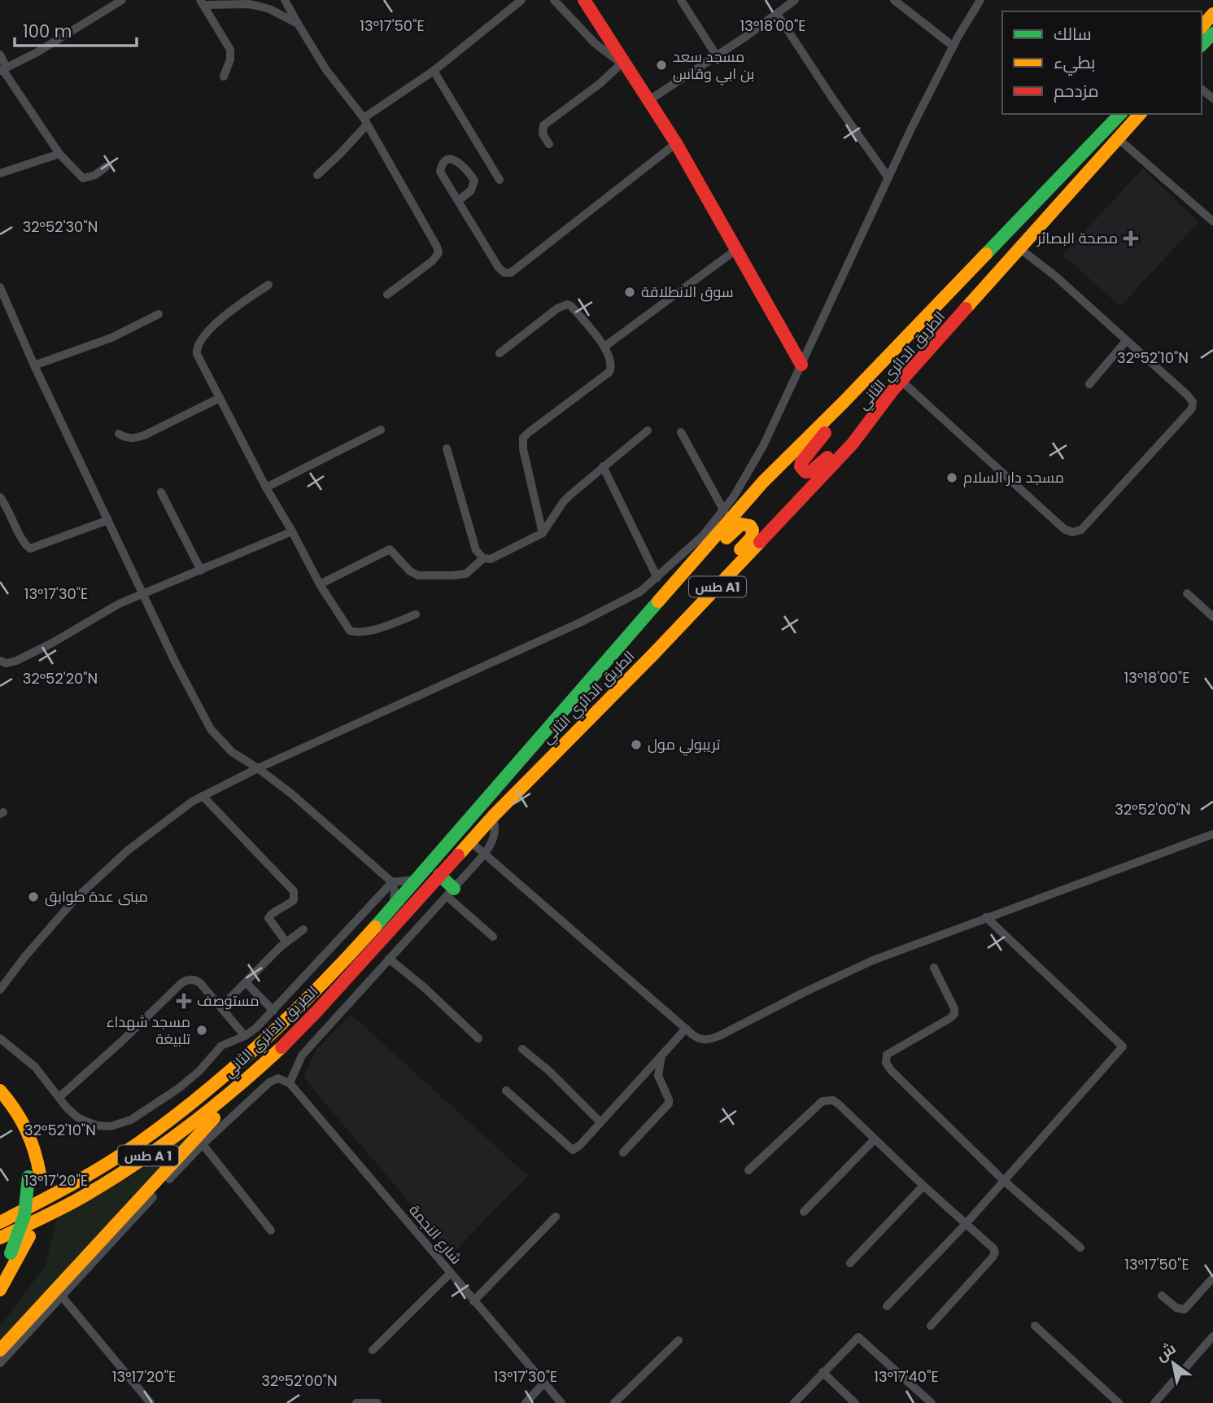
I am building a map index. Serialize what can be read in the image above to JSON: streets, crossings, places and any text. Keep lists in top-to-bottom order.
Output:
{
  "streets": {
    "main road": ["الطريق الدائري الثاني", "طس A1", "طس A 1"],
    "street": ["شارع النجمة"]
  },
  "places": {
    "other": [
      "مسجد سعد بن ابي وقاس",
      "سوق الانطلاقة",
      "مسجد دار السلام",
      "تريبولي مول",
      "مبنى عدة طوابق",
      "مسجد شهداء تلبيغة"
    ],
    "health": ["مصحة البصائر", "مستوصف"]
  },
  "legend": ["سالك", "بطيء", "مزدحم"],
  "scale_bar": "100 m",
  "north": "top left",
  "coordinates": [
    "13°17'50\"E",
    "13°18'00\"E",
    "32°52'30\"N",
    "32°52'10\"N",
    "13°17'30\"E",
    "32°52'20\"N",
    "32°52'00\"N",
    "13°17'20\"E",
    "13°17'40\"E"
  ]
}
